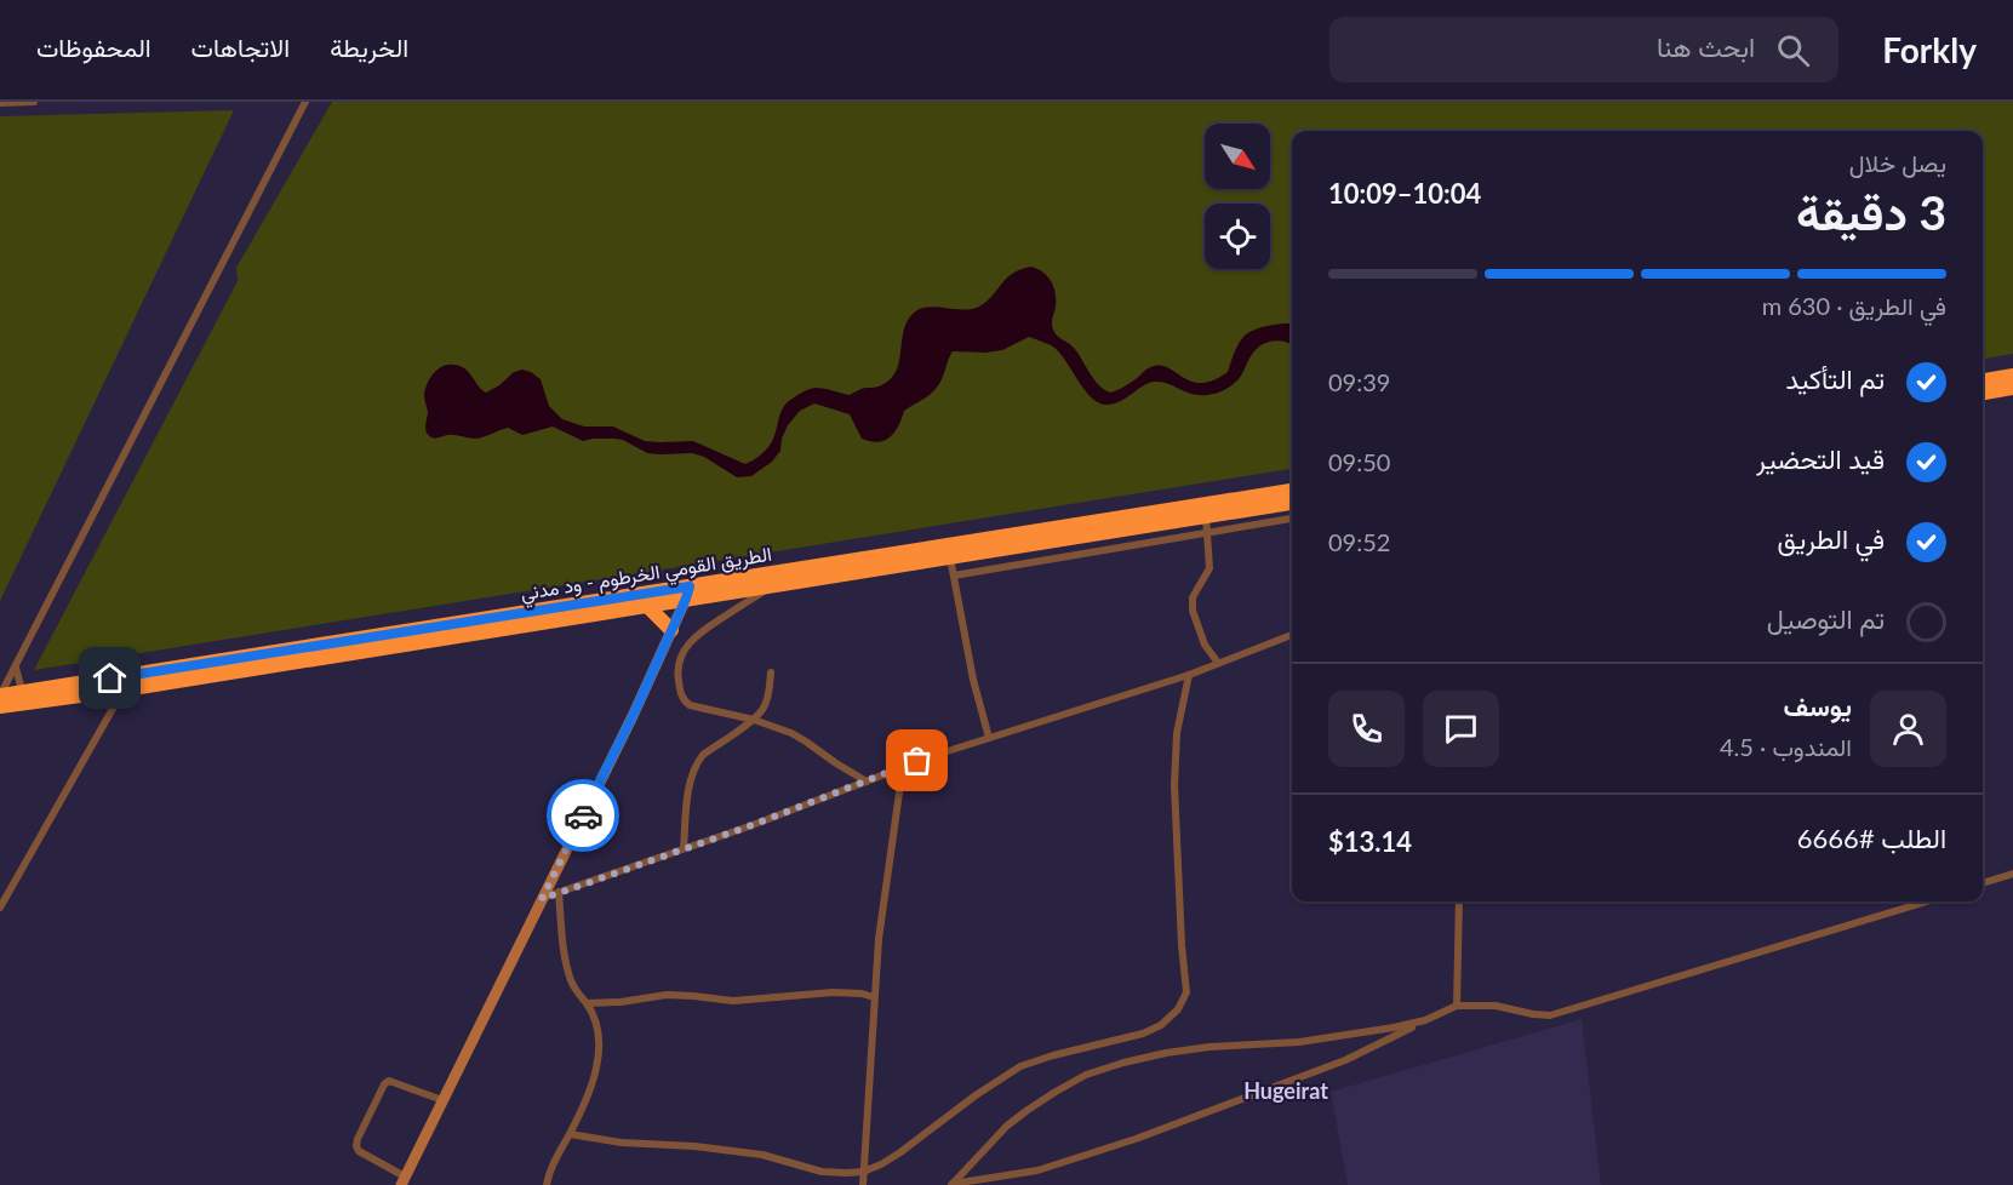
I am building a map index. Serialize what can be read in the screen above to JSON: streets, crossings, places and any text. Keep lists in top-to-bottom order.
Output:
{
  "streets": {
    "highway": ["الطريق القومي الخرطوم - ود مدني"]
  },
  "districts": ["Hugeirat"],
  "north": "bottom right",
  "page": {
    "header": "Forkly",
    "search": "ابحث هنا",
    "nav": ["الخريطة", "الاتجاهات", "المحفوظات"],
    "heading": ["3 دقيقة", "يصل خلال", "10:04–10:09"],
    "panel": [
      "يوسف",
      "المندوب · 4.5",
      "الطلب #6666",
      "$13.14"
    ],
    "bar": "في الطريق · 630 m",
    "list": [
      ["تم التأكيد", "09:39"],
      ["قيد التحضير", "09:50"],
      ["في الطريق", "09:52"],
      "تم التوصيل"
    ]
  }
}
